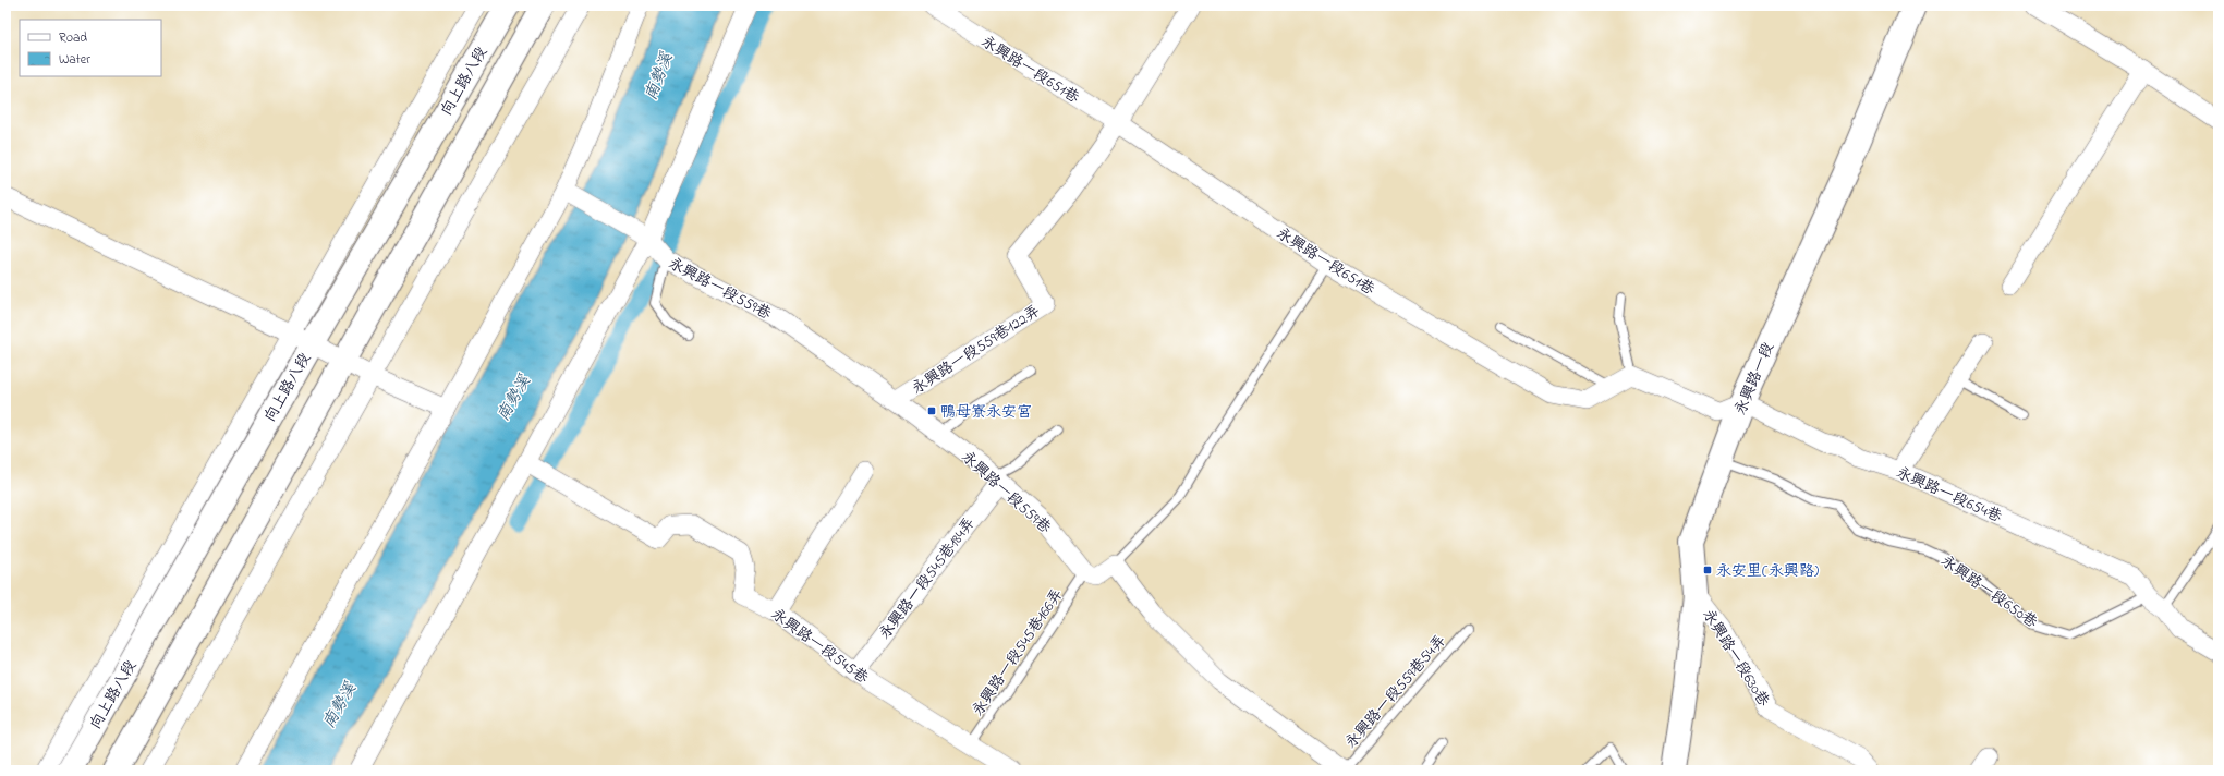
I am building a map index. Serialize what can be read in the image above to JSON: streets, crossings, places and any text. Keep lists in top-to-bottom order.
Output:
{
  "streets": {
    "main road": ["向上路八段", "永興路一段"],
    "street": [
      "永興路一段651巷",
      "永興路一段559巷",
      "永興路一段559巷122弄",
      "永興路一段654巷",
      "永興路一段545巷184弄",
      "永興路一段545巷",
      "永興路一段630巷"
    ],
    "lane": ["永興路一段650巷", "永興路一段545巷166弄", "永興路一段559巷54弄"]
  },
  "crossings": [
    ["永興路一段651巷", "永興路一段559巷122弄"],
    ["永興路一段559巷", "永興路一段559巷122弄"],
    ["永興路一段559巷", "永興路一段545巷184弄"],
    ["永興路一段559巷", "永興路一段545巷166弄"],
    ["永興路一段", "永興路一段654巷"],
    ["永興路一段", "永興路一段650巷"],
    ["永興路一段", "永興路一段630巷"],
    ["永興路一段654巷", "永興路一段650巷"],
    ["永興路一段545巷184弄", "永興路一段545巷"],
    ["永興路一段545巷", "永興路一段545巷166弄"]
  ],
  "water": ["南勢溪"],
  "places": {
    "transit": ["鴨母寮永安宮", "永安里(永興路)"]
  },
  "legend": ["Road", "Water"]
}
